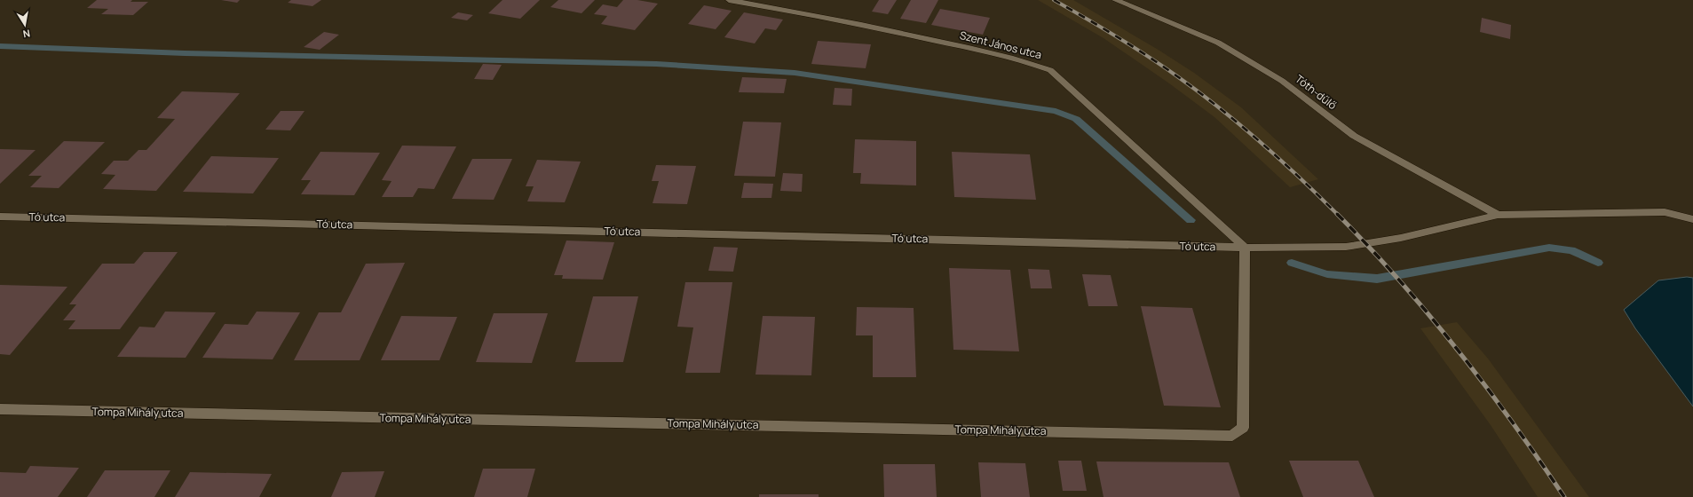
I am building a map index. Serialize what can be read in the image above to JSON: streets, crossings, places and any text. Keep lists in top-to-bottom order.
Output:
{
  "streets": {
    "street": [
      "Szent János utca",
      "Tóth-dűlő",
      "Tó utca",
      "Tompa Mihály utca"
    ]
  },
  "crossings": [
    ["Szent János utca", "Tó utca"],
    ["Szent János utca", "Tompa Mihály utca"],
    ["Tóth-dűlő", "Tó utca"],
    ["Tó utca", "Tompa Mihály utca"]
  ],
  "north": "bottom"
}
